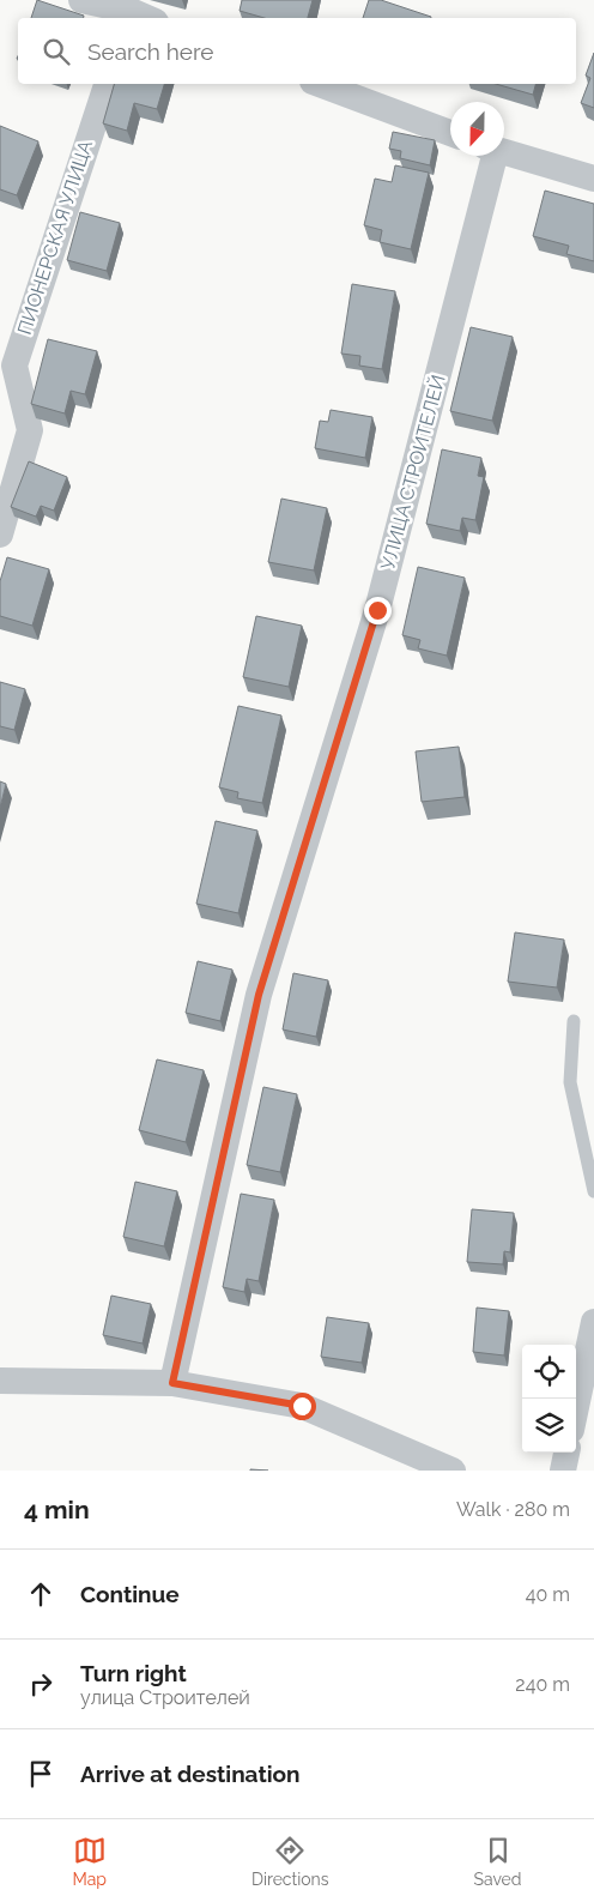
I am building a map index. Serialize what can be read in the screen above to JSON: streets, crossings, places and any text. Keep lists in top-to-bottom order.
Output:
{
  "streets": {
    "street": ["ПИОНЕРСКАЯ УЛИЦА", "УЛИЦА СТРОИТЕЛЕЙ"]
  },
  "north": "bottom",
  "page": {
    "search": "Search here",
    "heading": ["4 min", "Walk · 280 m"],
    "list": [
      ["Continue", "40 m"],
      ["Turn right", "улица Строителей", "240 m"],
      "Arrive at destination"
    ],
    "nav": ["Map", "Directions", "Saved"]
  }
}
